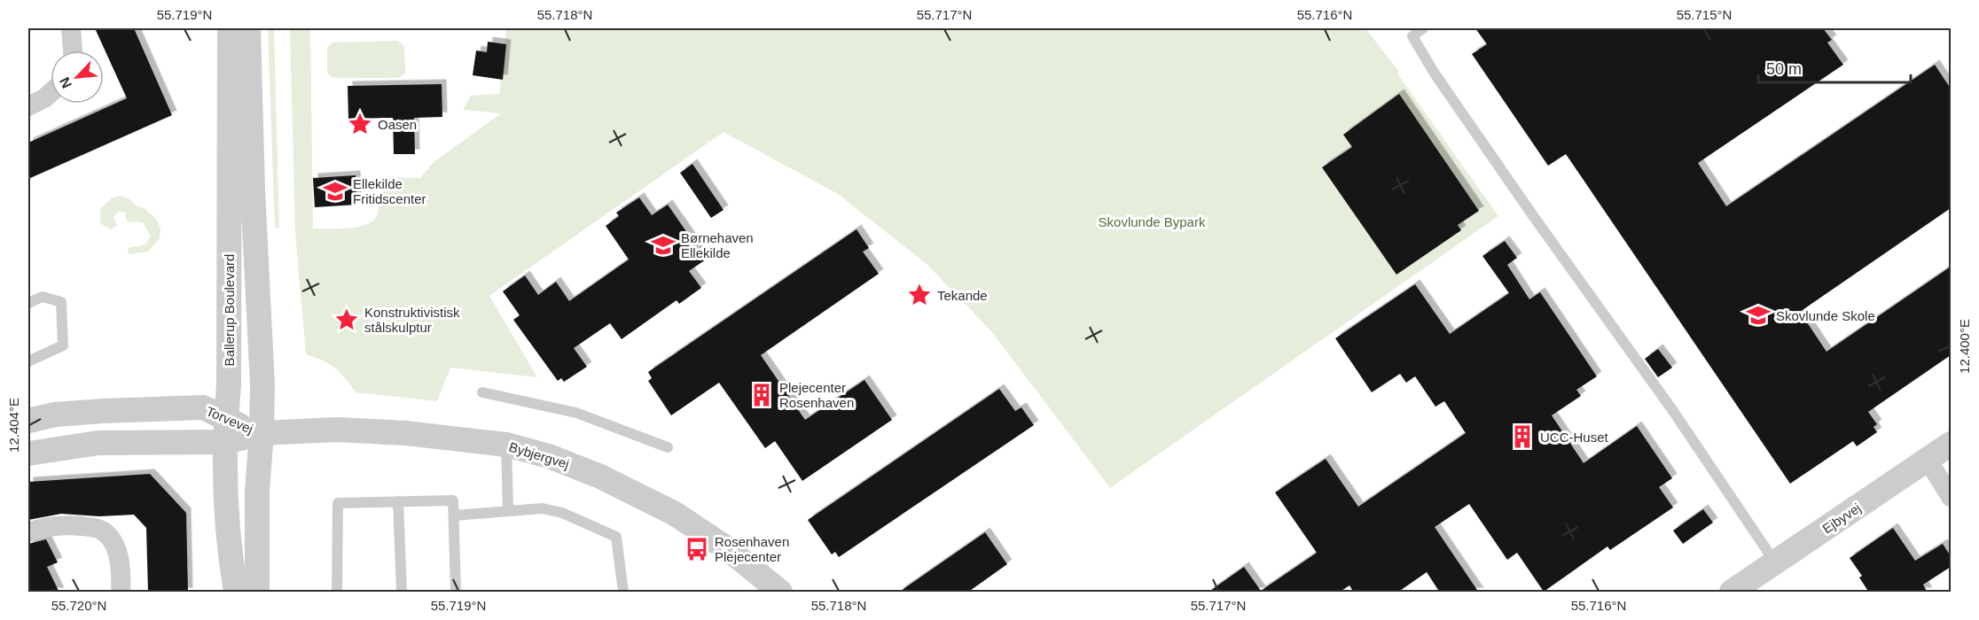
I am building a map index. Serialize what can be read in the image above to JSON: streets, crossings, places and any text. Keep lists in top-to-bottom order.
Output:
{
  "streets": {
    "street": [
      "Ballerup Boulevard",
      "Torvevej",
      "Bybjergvej",
      "Ejbyvej"
    ]
  },
  "crossings": [
    ["Ballerup Boulevard", "Torvevej"],
    ["Ballerup Boulevard", "Bybjergvej"],
    ["Torvevej", "Bybjergvej"]
  ],
  "parks": ["Skovlunde Bypark"],
  "places": {
    "place": ["Oasen", "Tekande", "Konstruktivistisk stålskulptur"],
    "school or university": ["Ellekilde Fritidscenter", "Børnehaven Ellekilde", "Skovlunde Skole"],
    "building": ["Plejecenter Rosenhaven", "UCC-Huset"],
    "bus stop": ["Rosenhaven Plejecenter"]
  },
  "scale_bar": "50 m",
  "north": "bottom left",
  "coordinates": [
    "55.719°N",
    "55.718°N",
    "55.717°N",
    "55.716°N",
    "55.715°N",
    "12.400°E",
    "12.404°E",
    "55.720°N"
  ]
}
